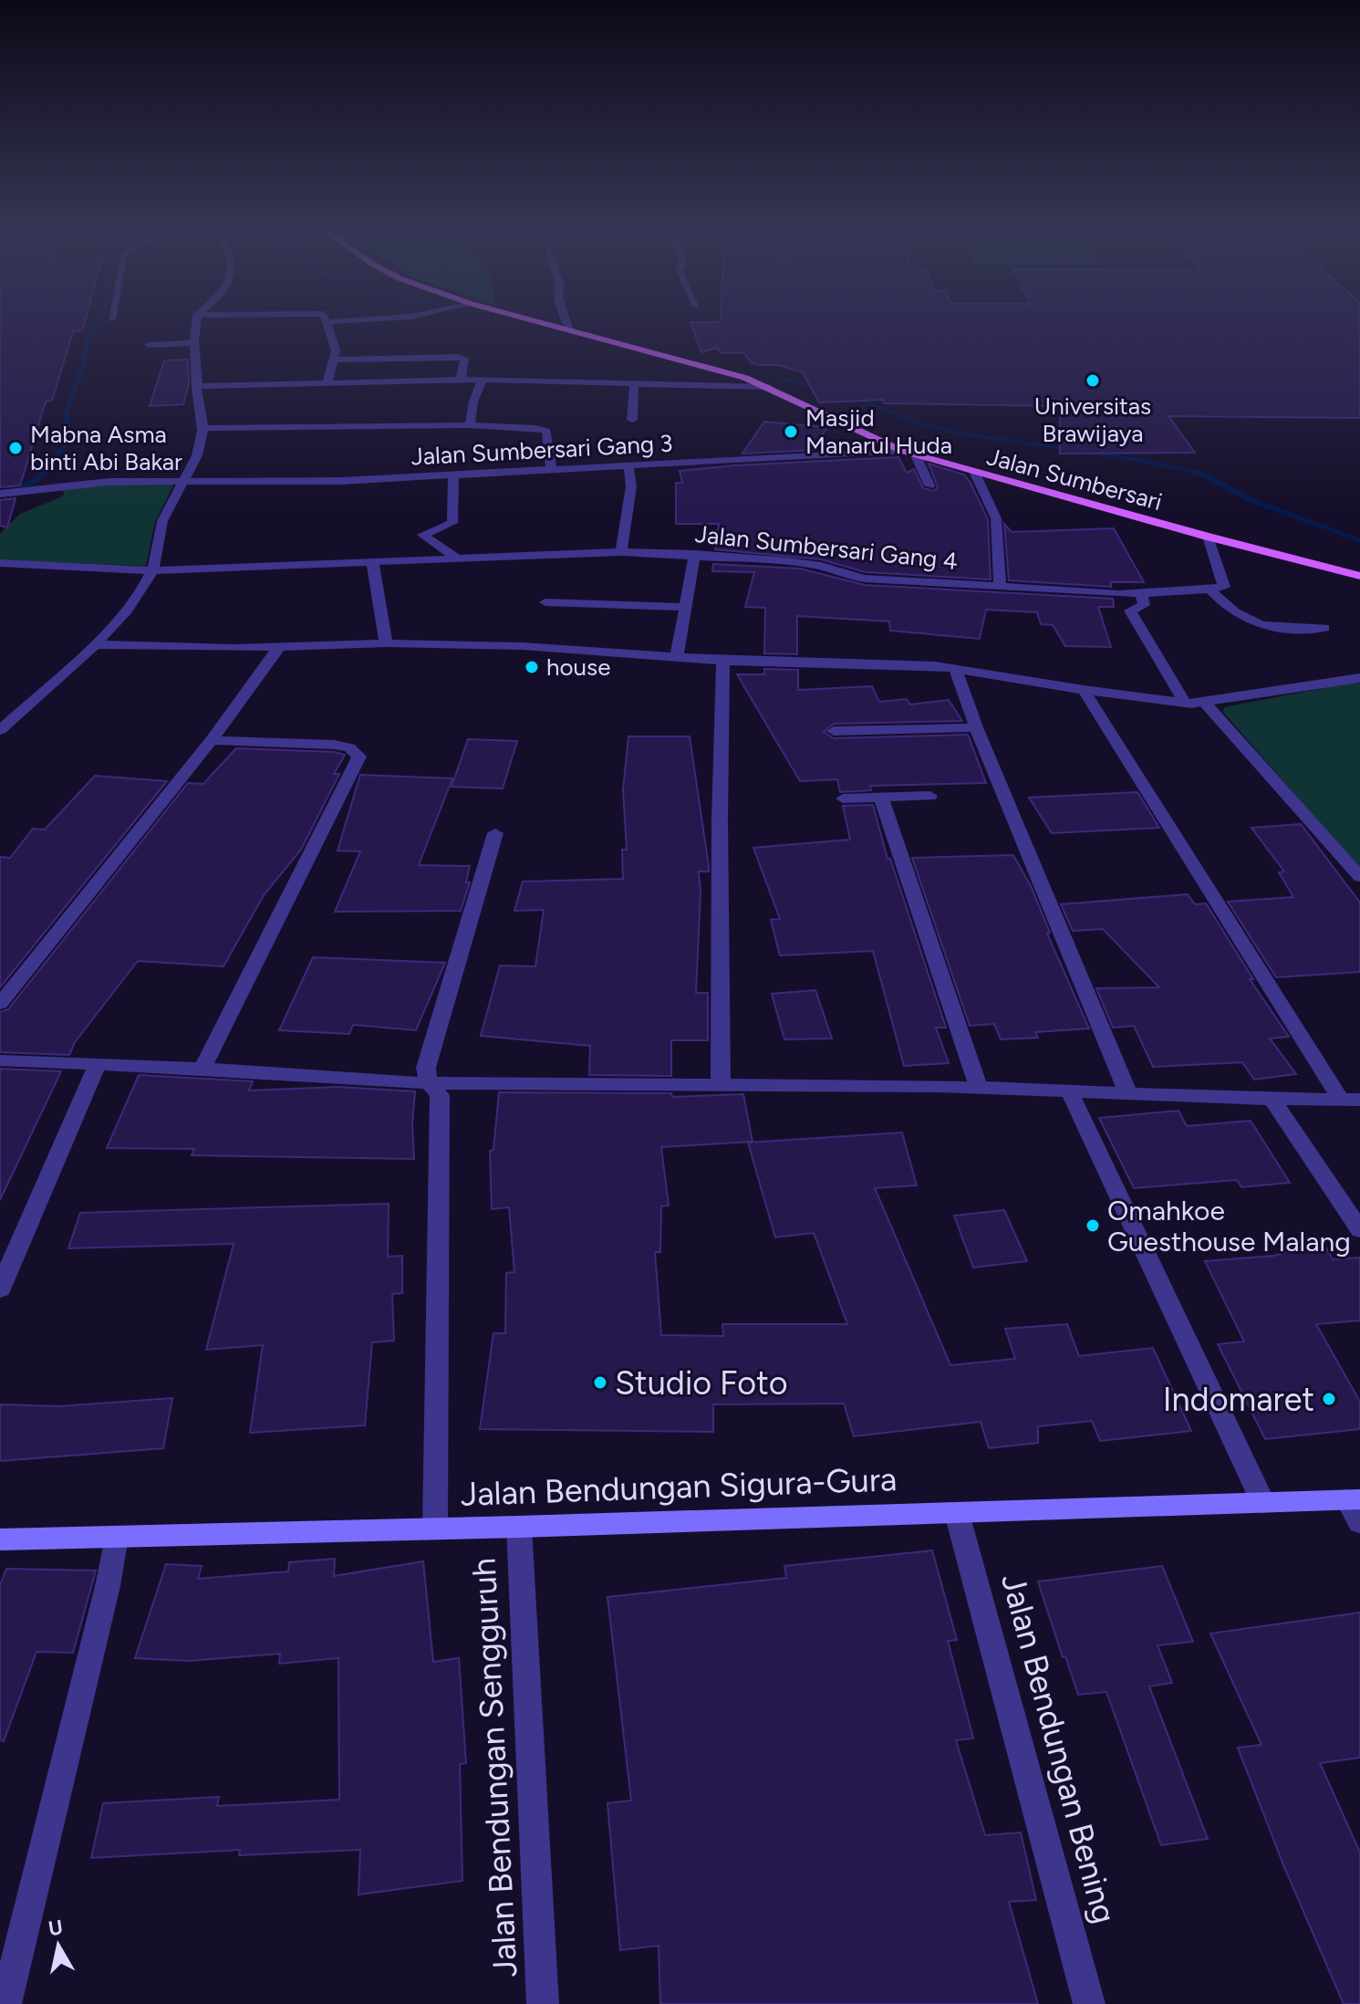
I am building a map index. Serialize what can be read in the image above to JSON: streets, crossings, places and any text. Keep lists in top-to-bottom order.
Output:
{
  "streets": {
    "main road": ["Jalan Sumbersari", "Jalan Bendungan Sigura-Gura"],
    "street": [
      "Jalan Sumbersari Gang 3",
      "Jalan Sumbersari Gang 4",
      "Jalan Bendungan Bening",
      "Jalan Bendungan Sengguruh"
    ]
  },
  "crossings": [
    ["Jalan Sumbersari Gang 3", "Jalan Sumbersari"],
    ["Jalan Bendungan Sigura-Gura", "Jalan Bendungan Bening"],
    ["Jalan Bendungan Sigura-Gura", "Jalan Bendungan Sengguruh"]
  ],
  "places": [
    "Universitas Brawijaya",
    "Masjid Manarul Huda",
    "Mabna Asma binti Abi Bakar",
    "house",
    "Omahkoe Guesthouse Malang",
    "Studio Foto",
    "Indomaret"
  ],
  "north": "top"
}
